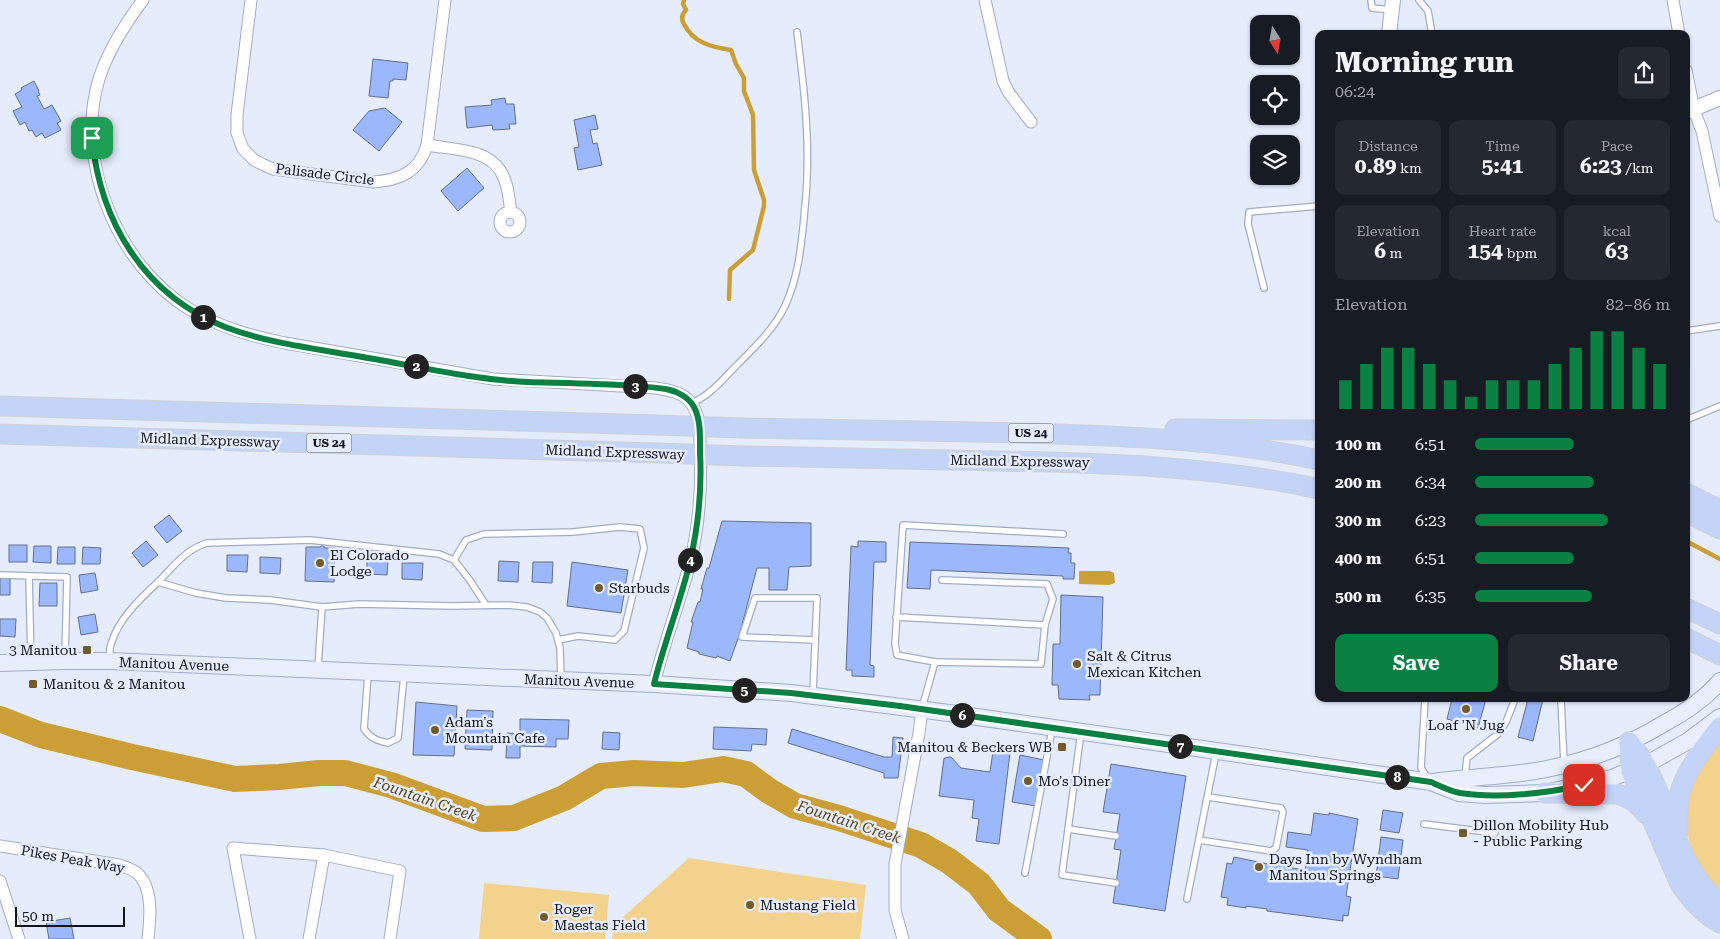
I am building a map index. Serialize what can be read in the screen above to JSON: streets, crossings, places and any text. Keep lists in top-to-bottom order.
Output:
{
  "streets": {
    "highway": ["US 24", "Midland Expressway"],
    "main road": ["Manitou Avenue"],
    "street": ["Palisade Circle", "Pikes Peak Way"]
  },
  "water": ["Fountain Creek"],
  "places": {
    "other": [
      "El Colorado Lodge",
      "Starbuds",
      "Salt & Citrus Mexican Kitchen",
      "Loaf 'N Jug",
      "Adam's Mountain Cafe",
      "Mo's Diner",
      "Days Inn by Wyndham Manitou Springs",
      "Mustang Field",
      "Roger Maestas Field"
    ],
    "transit": [
      "3 Manitou",
      "Manitou & 2 Manitou",
      "Manitou & Beckers WB",
      "Dillon Mobility Hub - Public Parking"
    ]
  },
  "scale_bar": "50 m",
  "north": "bottom",
  "page": {
    "heading": ["Morning run", "06:24"],
    "stats": [
      ["Distance", "0.89 km"],
      ["Time", "5:41"],
      ["Pace", "6:23 /km"],
      ["Elevation", "6 m"],
      ["Heart rate", "154 bpm"],
      ["kcal", "63"]
    ],
    "chart": ["Elevation", "82–86 m"],
    "pins": [
      "1",
      "2",
      "3",
      "4",
      "5",
      "6",
      "7",
      "8"
    ],
    "list": [
      {
        "name": "100 m",
        "note": "6:51"
      },
      {
        "name": "200 m",
        "note": "6:34"
      },
      {
        "name": "300 m",
        "note": "6:23"
      },
      {
        "name": "400 m",
        "note": "6:51"
      },
      {
        "name": "500 m",
        "note": "6:35"
      }
    ],
    "buttons": ["Save", "Share"],
    "scale": "50 m"
  }
}
